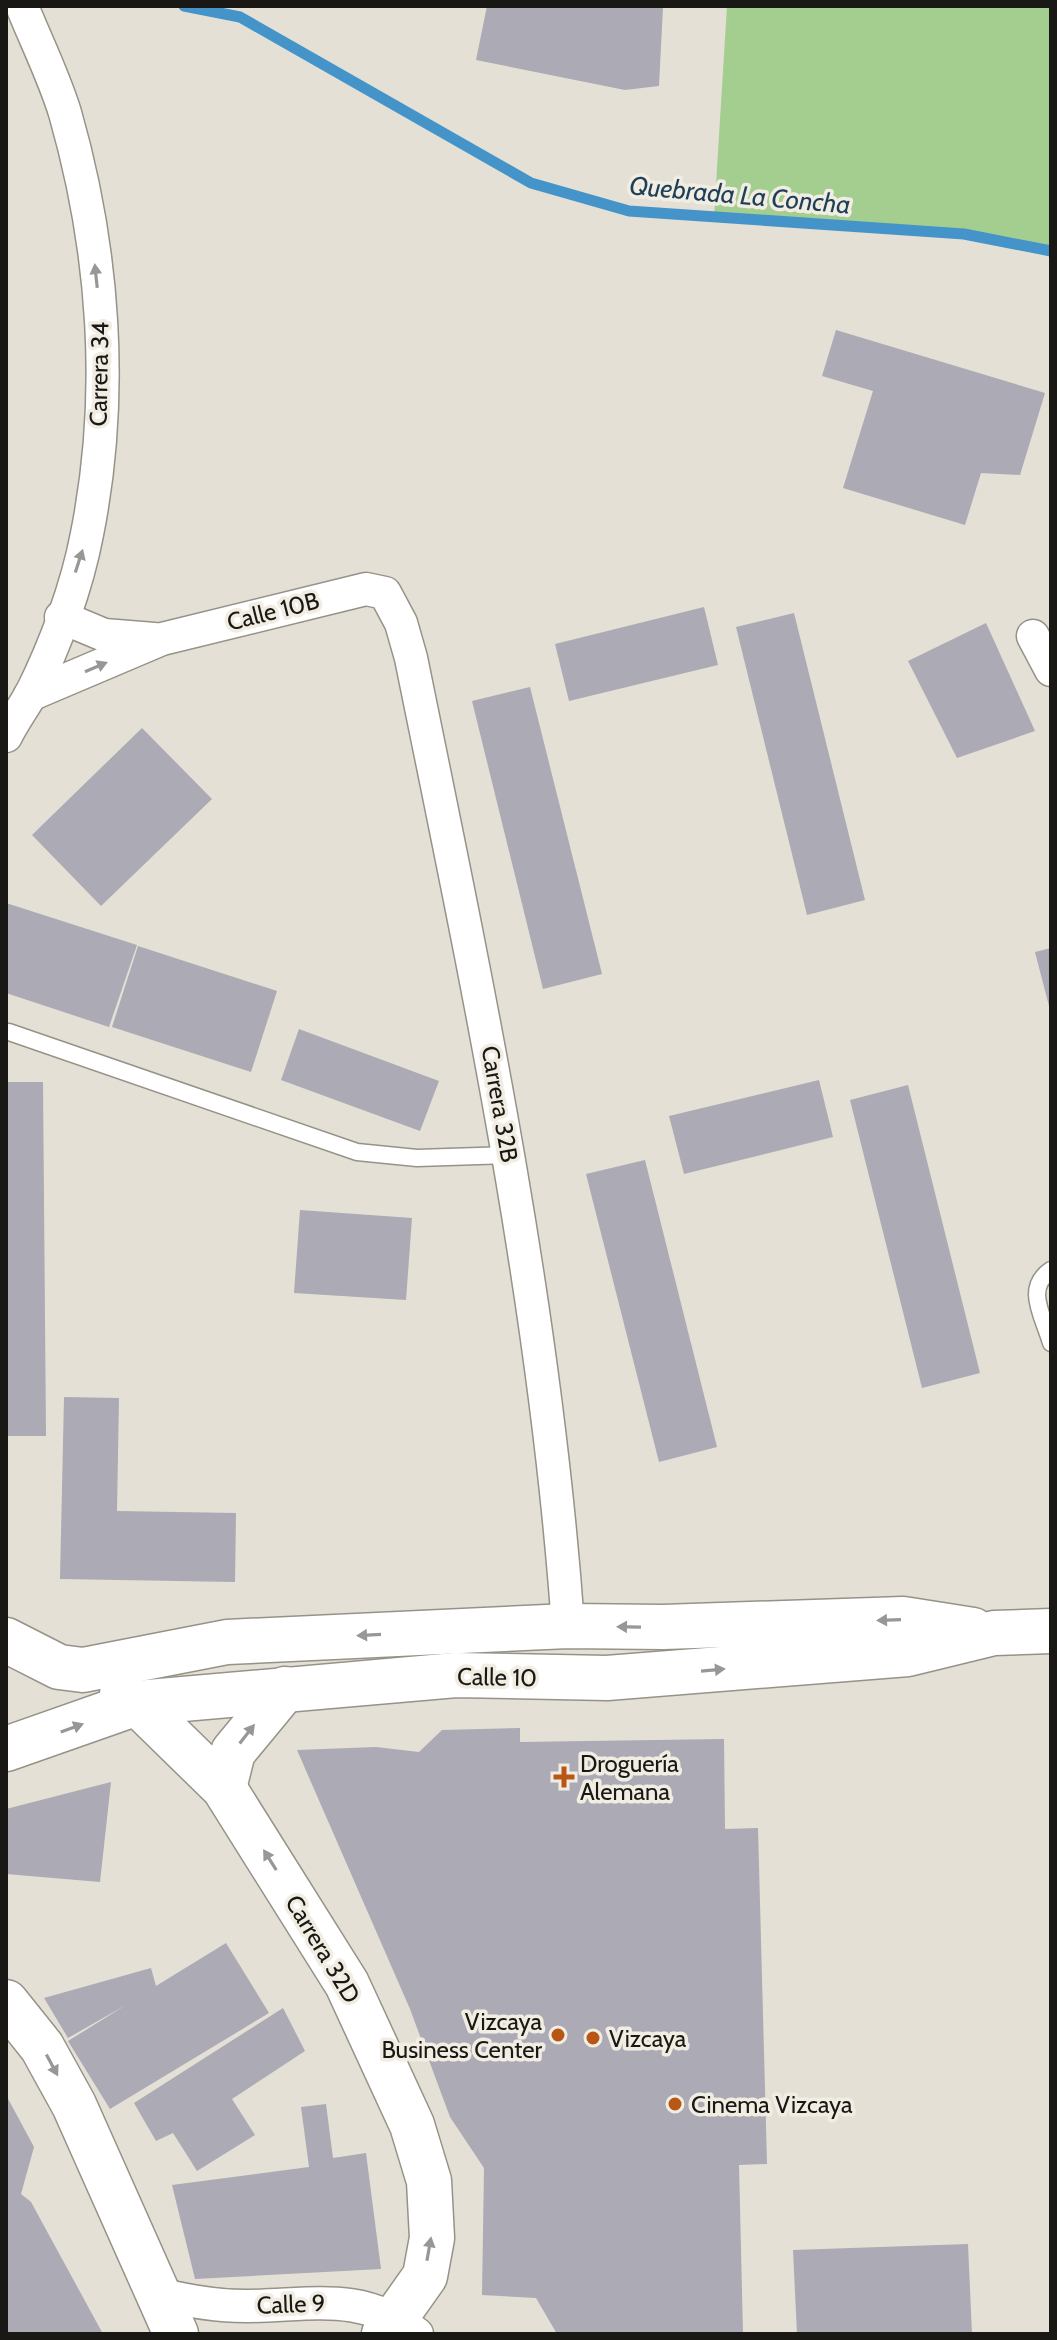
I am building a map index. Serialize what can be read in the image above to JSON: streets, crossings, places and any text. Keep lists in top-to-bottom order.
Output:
{
  "streets": {
    "street": [
      "Carrera 34",
      "Calle 10B",
      "Carrera 32B",
      "Calle 10",
      "Carrera 32D",
      "Calle 9"
    ]
  },
  "crossings": [
    ["Carrera 34", "Calle 10B"],
    ["Calle 10B", "Carrera 32B"],
    ["Carrera 32B", "Calle 10"],
    ["Calle 10", "Carrera 32D"],
    ["Carrera 32D", "Calle 9"]
  ],
  "one_way": ["Carrera 34"],
  "water": ["Quebrada La Concha"],
  "places": {
    "health": ["Droguería Alemana"],
    "other": ["Vizcaya Business Center", "Vizcaya", "Cinema Vizcaya"]
  }
}
